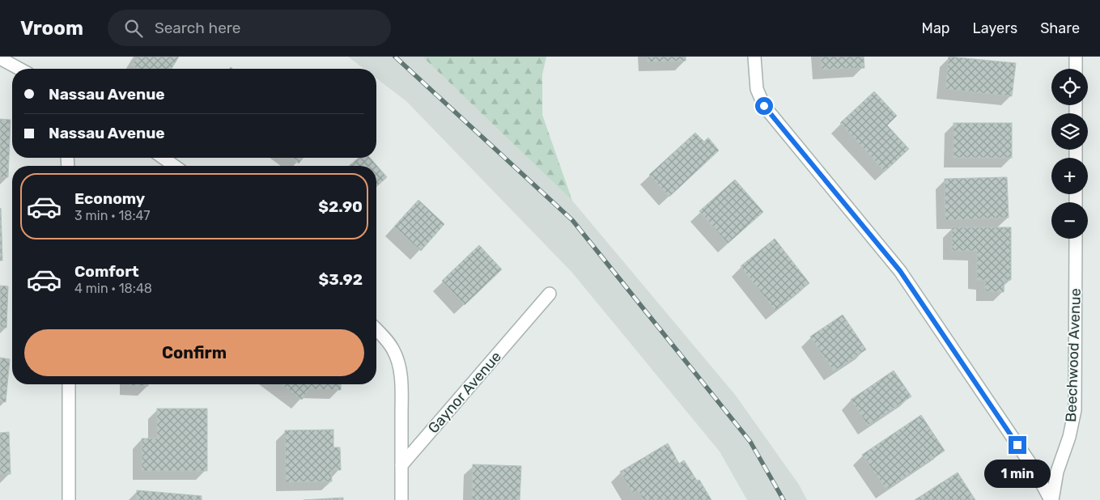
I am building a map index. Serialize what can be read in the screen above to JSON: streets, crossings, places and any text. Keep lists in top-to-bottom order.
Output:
{
  "streets": {
    "street": ["Beechwood Avenue", "Gaynor Avenue"]
  },
  "page": {
    "header": "Vroom",
    "search": "Search here",
    "nav": ["Map", "Layers", "Share"],
    "map_buttons": ["+", "−"],
    "banner": ["Nassau Avenue", "Nassau Avenue"],
    "list": [
      {
        "name": "Economy",
        "note": "3 min · 18:47",
        "value": "$2.90"
      },
      {
        "name": "Comfort",
        "note": "4 min · 18:48",
        "value": "$3.92"
      }
    ],
    "buttons": "Confirm",
    "bubble": "1 min"
  }
}
